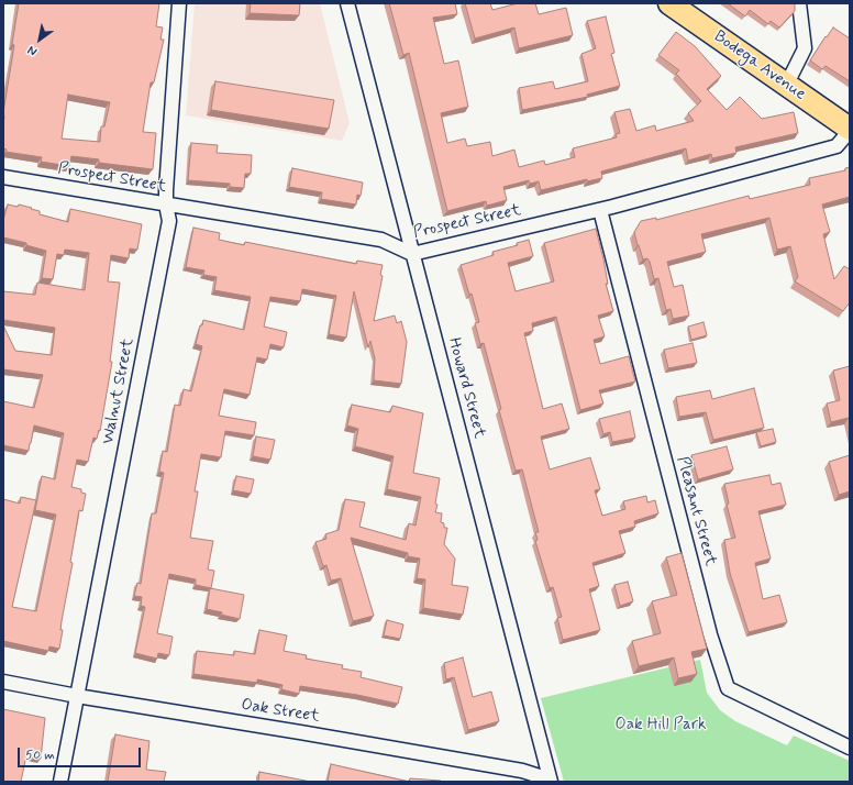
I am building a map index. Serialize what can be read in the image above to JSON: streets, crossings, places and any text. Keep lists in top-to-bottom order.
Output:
{
  "streets": {
    "main road": ["Bodega Avenue"],
    "street": [
      "Prospect Street",
      "Howard Street",
      "Walnut Street",
      "Pleasant Street",
      "Oak Street"
    ]
  },
  "crossings": [
    ["Bodega Avenue", "Prospect Street"],
    ["Prospect Street", "Howard Street"],
    ["Prospect Street", "Walnut Street"],
    ["Prospect Street", "Pleasant Street"],
    ["Howard Street", "Oak Street"],
    ["Walnut Street", "Oak Street"]
  ],
  "parks": ["Oak Hill Park"],
  "scale_bar": "50 m",
  "north": "bottom left"
}
